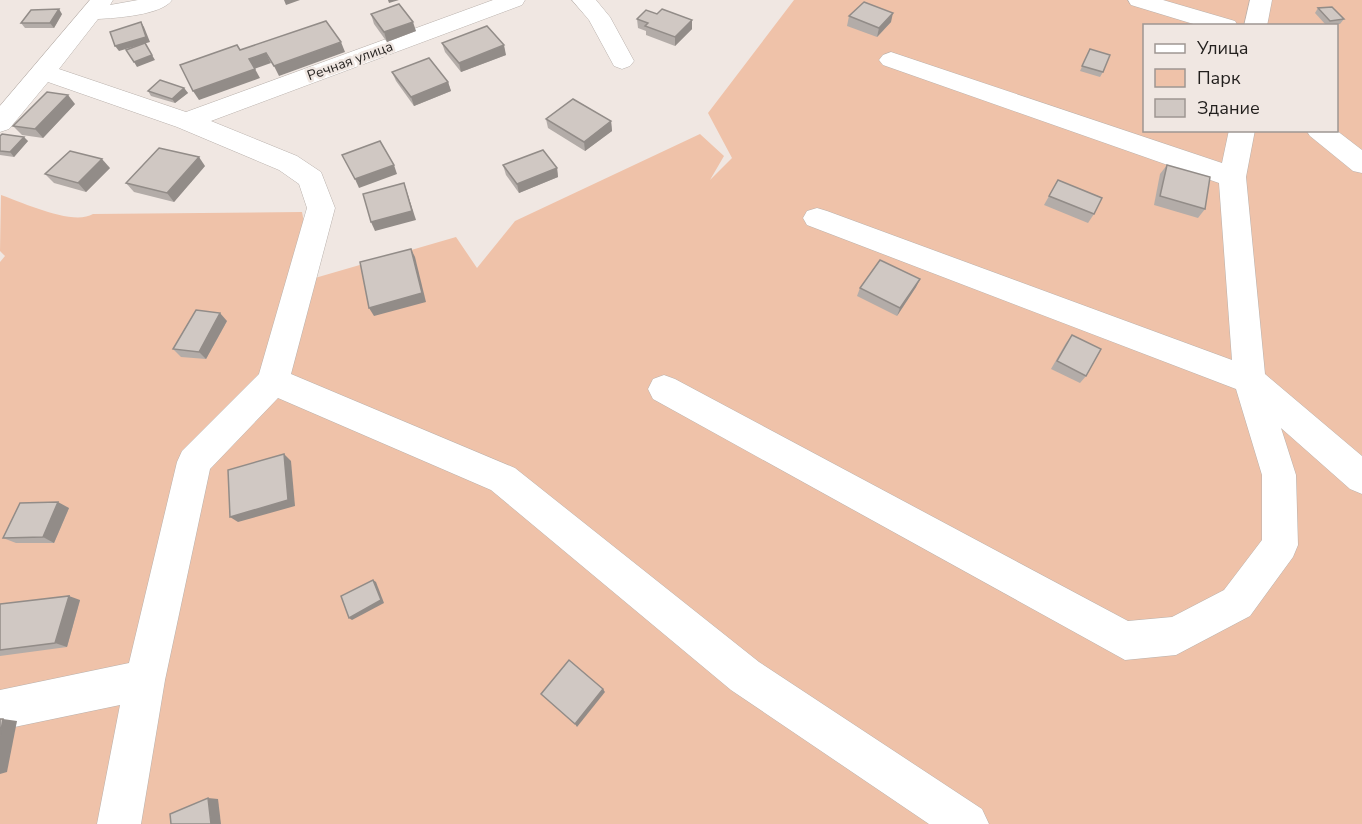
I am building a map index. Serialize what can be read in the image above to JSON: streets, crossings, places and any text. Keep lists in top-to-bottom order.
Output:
{
  "streets": {
    "street": ["Речная улица"]
  },
  "legend": ["Улица", "Парк", "Здание"]
}
